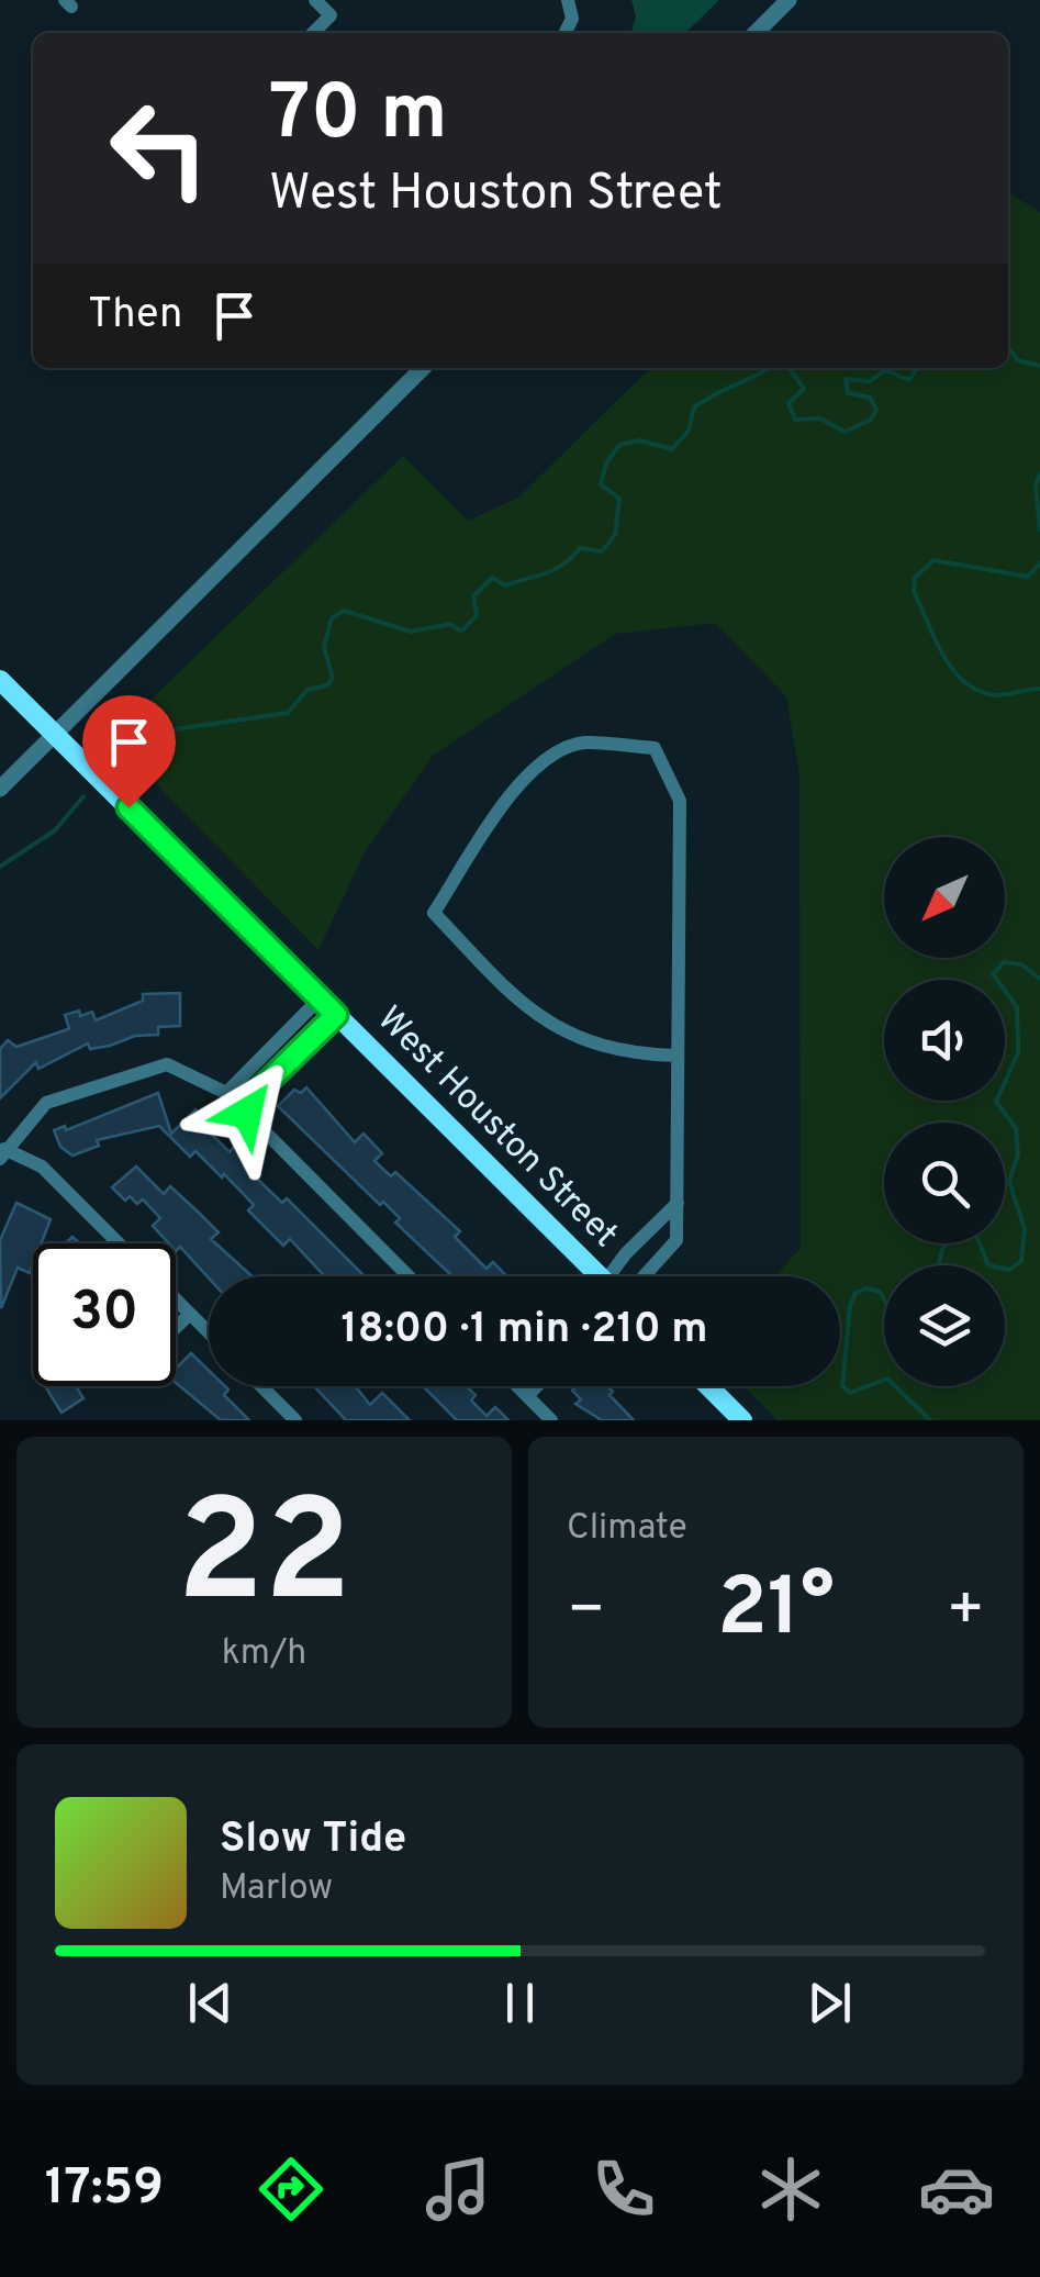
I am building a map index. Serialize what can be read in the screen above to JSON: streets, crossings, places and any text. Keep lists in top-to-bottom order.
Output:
{
  "streets": {
    "main road": ["West Houston Street"]
  },
  "north": "bottom left",
  "page": {
    "turn": ["70 m", "West Houston Street"],
    "then": "Then",
    "limit": "30",
    "trip": "18:00 · 1 min · 210 m",
    "tile": [
      ["22", "km/h"],
      "Climate"
    ],
    "heat": ["−", "21°", "+"],
    "song": ["Slow Tide", "Marlow"],
    "tabs": "17:59"
  }
}
